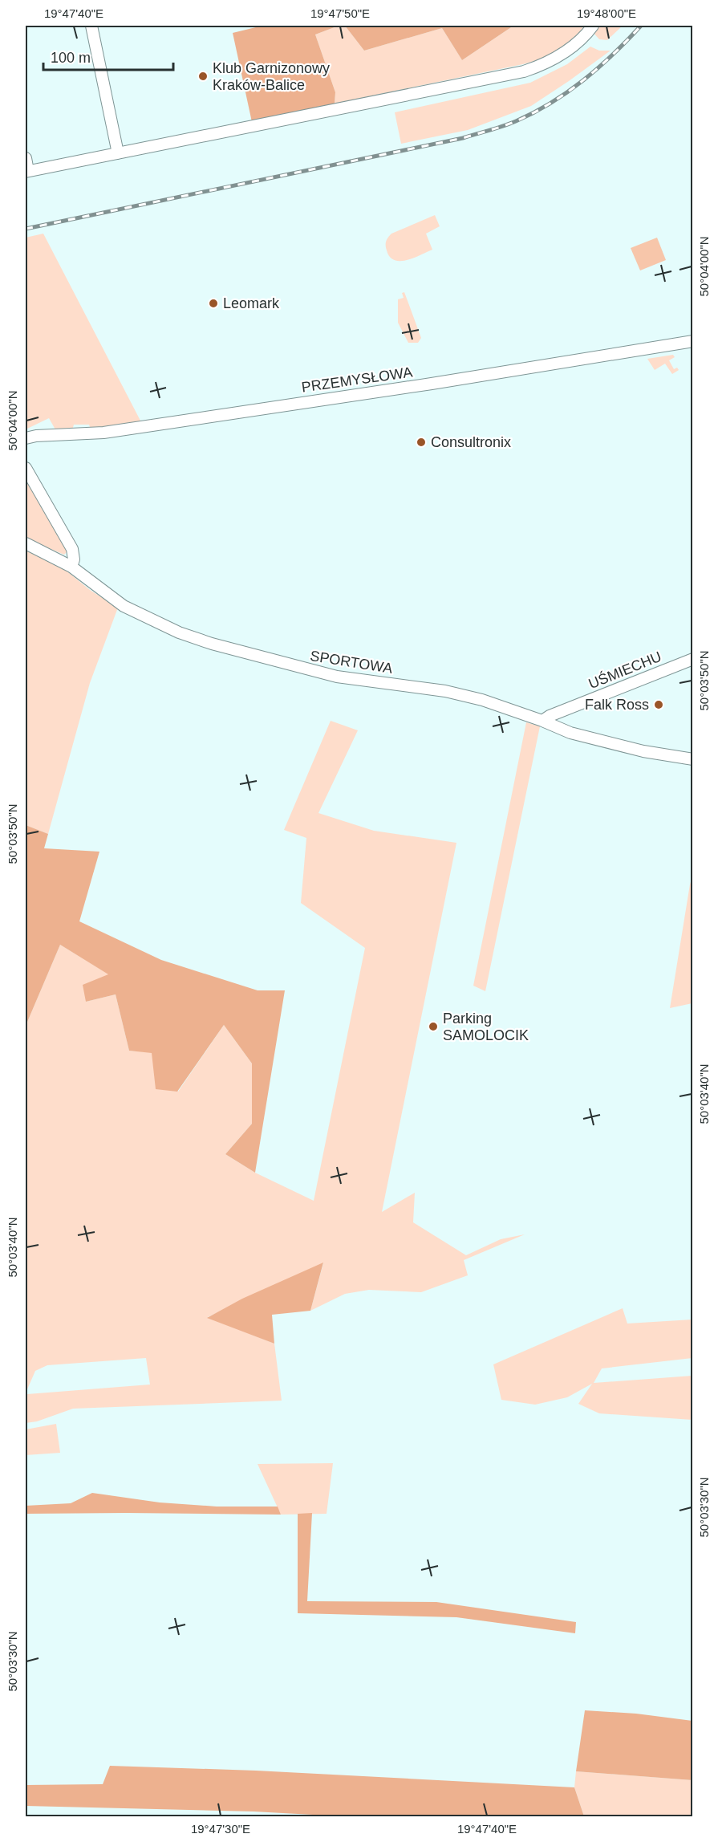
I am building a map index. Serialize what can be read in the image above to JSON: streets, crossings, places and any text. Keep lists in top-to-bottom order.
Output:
{
  "streets": {
    "street": ["PRZEMYSŁOWA", "SPORTOWA", "UŚMIECHU"]
  },
  "crossings": [
    ["SPORTOWA", "UŚMIECHU"]
  ],
  "places": [
    "Klub Garnizonowy Kraków-Balice",
    "Leomark",
    "Consultronix",
    "Falk Ross",
    "Parking SAMOLOCIK"
  ],
  "scale_bar": "100 m",
  "coordinates": [
    "19°47'40\"E",
    "19°47'50\"E",
    "19°48'00\"E",
    "50°04'00\"N",
    "50°03'50\"N",
    "50°03'40\"N",
    "50°03'30\"N",
    "19°47'30\"E"
  ]
}
